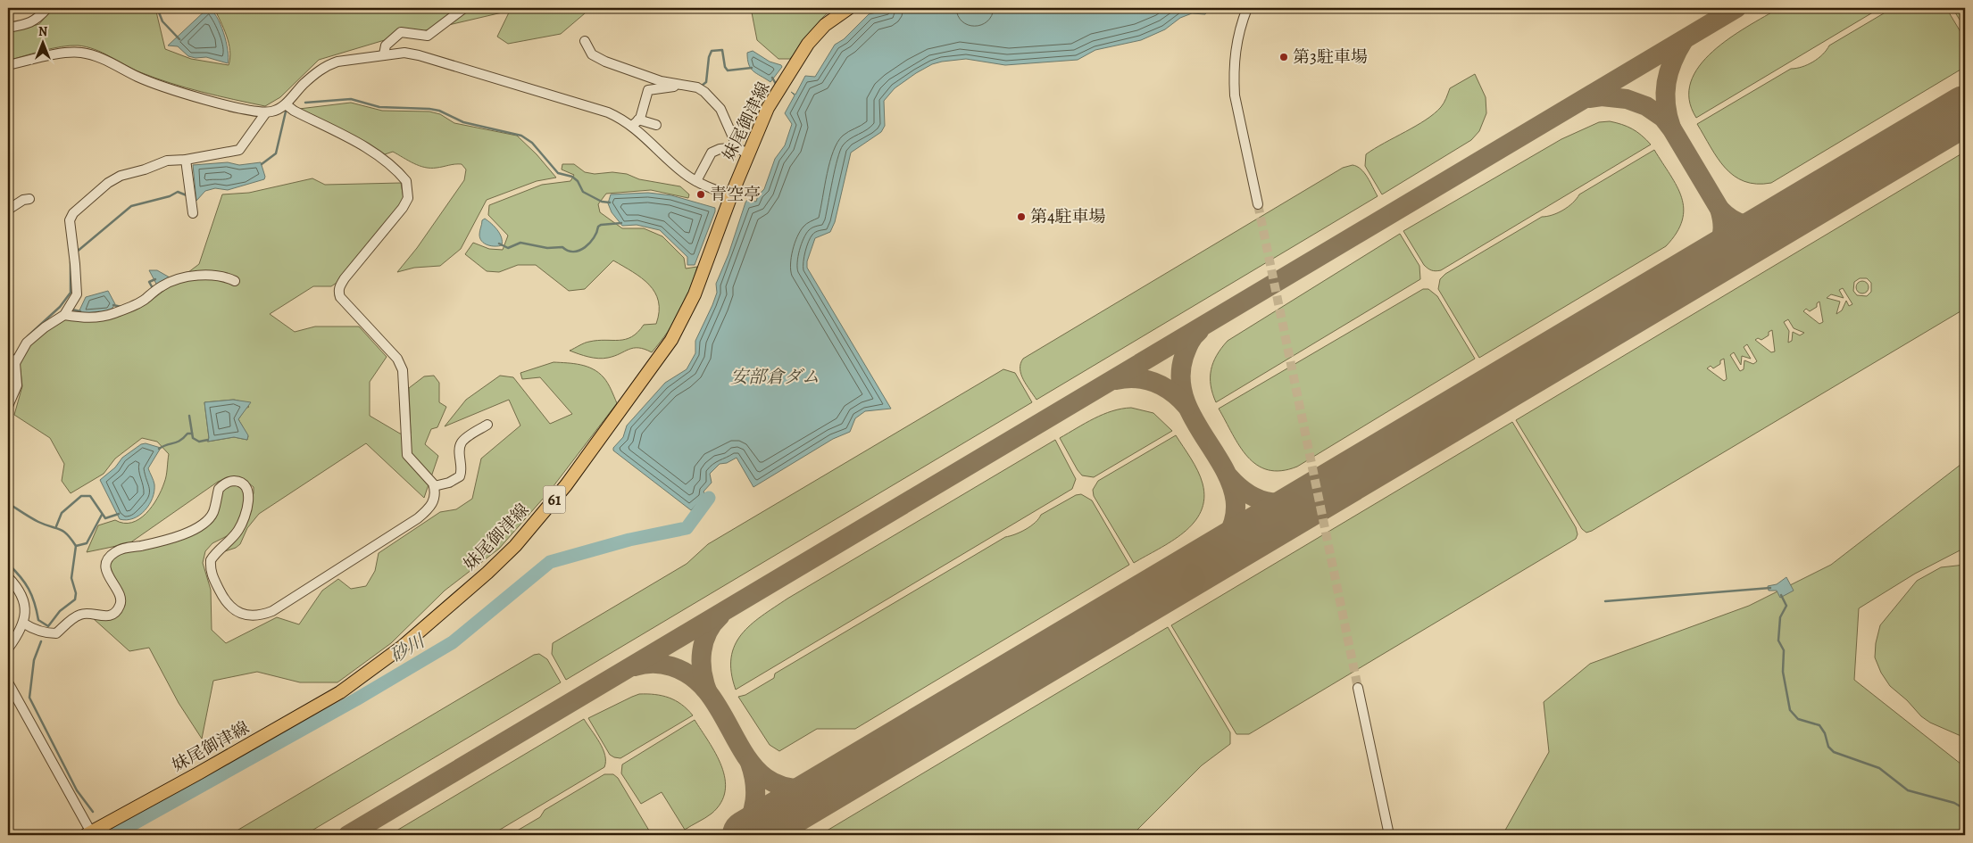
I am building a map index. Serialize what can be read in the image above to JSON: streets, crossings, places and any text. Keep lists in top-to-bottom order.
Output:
{
  "streets": {
    "main road": ["妹尾御津線", "61"]
  },
  "water": ["安部倉ダム", "砂川"],
  "places": ["第3駐車場", "青空亭", "第4駐車場"],
  "north": "top"
}
